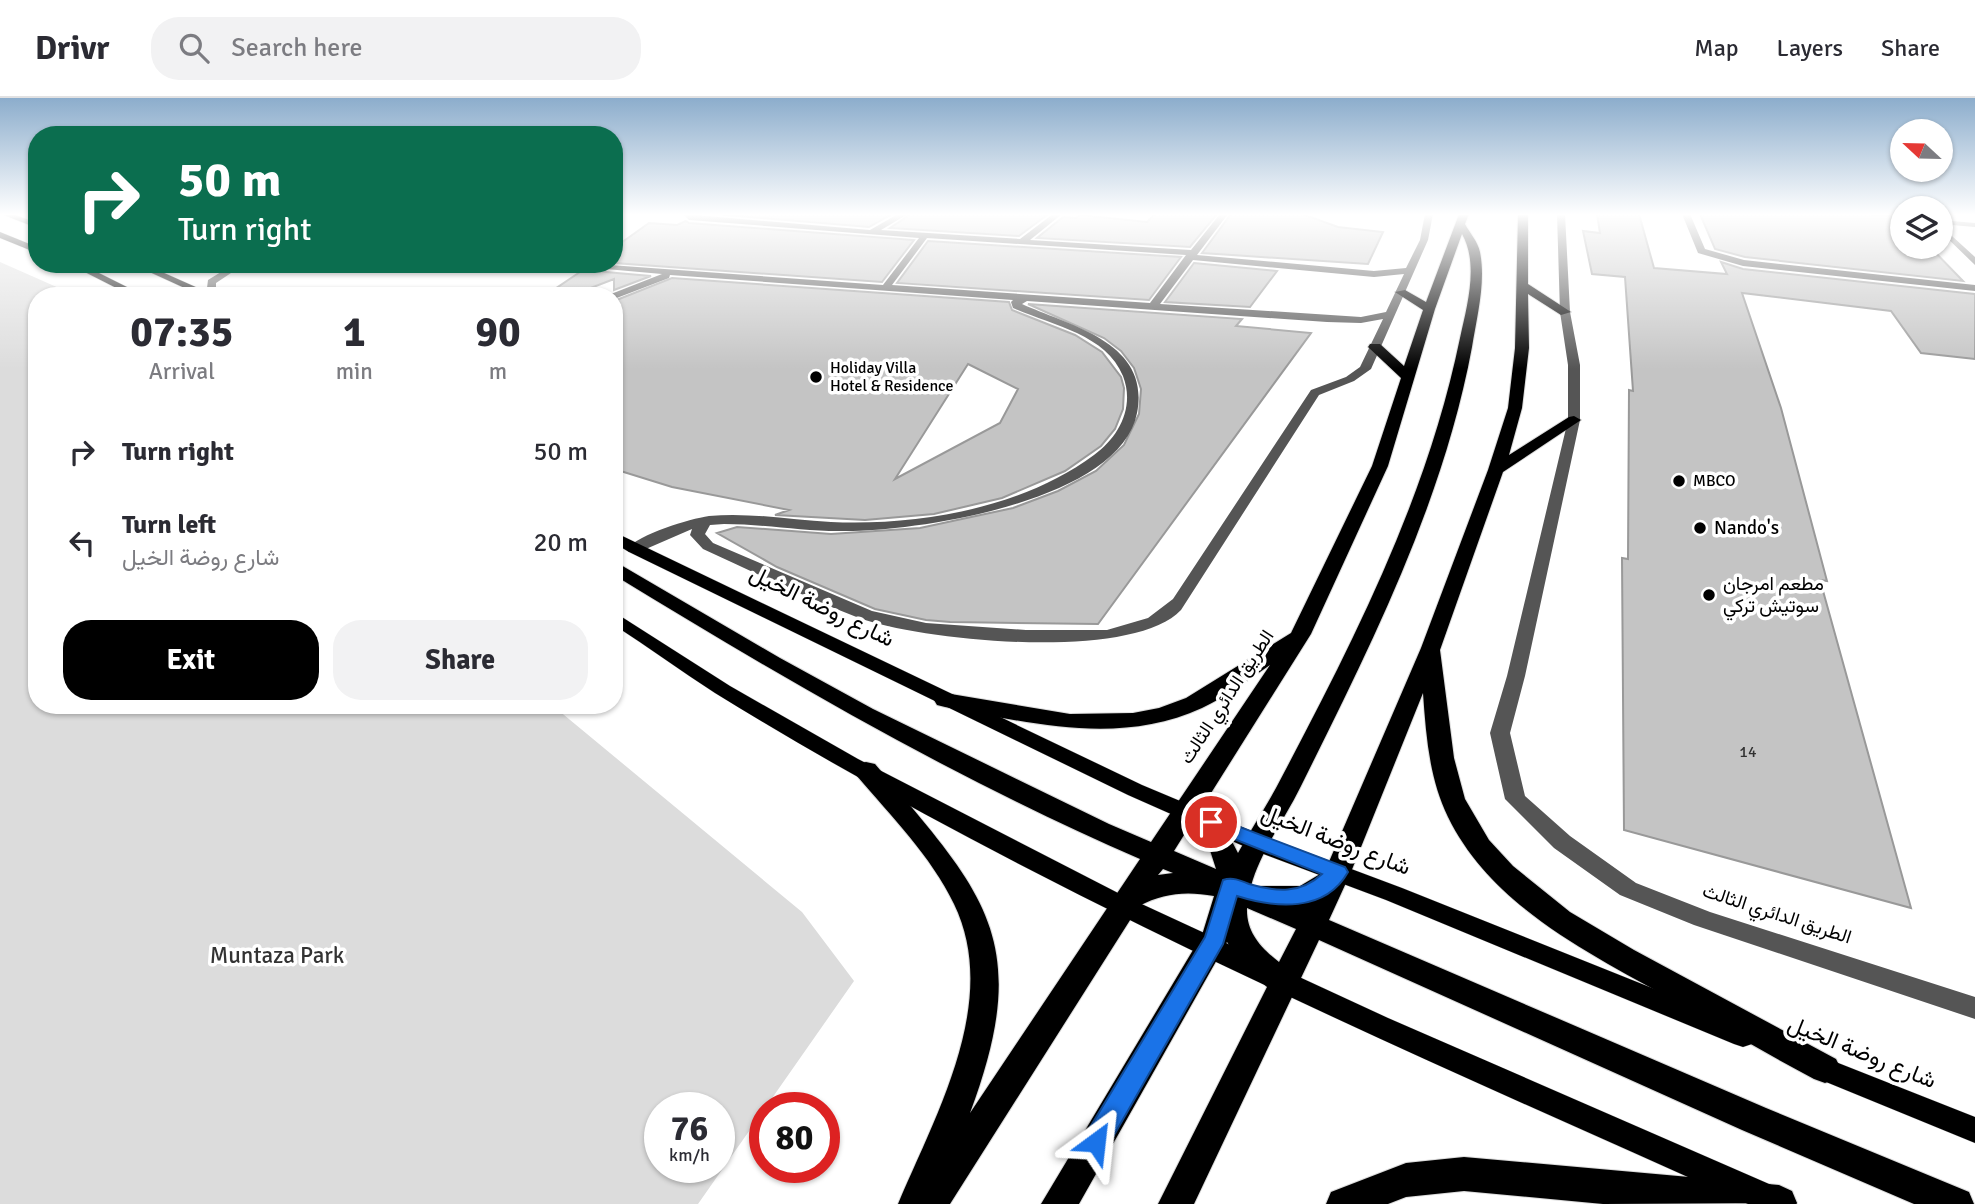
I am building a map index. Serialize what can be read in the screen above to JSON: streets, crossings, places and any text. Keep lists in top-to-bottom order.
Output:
{
  "streets": {
    "highway": ["الطريق الدائري الثالث"],
    "main road": ["شارع روضة الخيل"]
  },
  "crossings": [
    ["شارع روضة الخيل", "الطريق الدائري الثالث"]
  ],
  "parks": ["Muntaza Park"],
  "places": [
    "Holiday Villa Hotel & Residence",
    "MBCO",
    "Nando's",
    "مطعم امرجان سوتيش تركي"
  ],
  "house_numbers": ["14"],
  "north": "left",
  "page": {
    "header": "Drivr",
    "search": "Search here",
    "nav": ["Map", "Layers", "Share"],
    "turn": ["50 m", "Turn right"],
    "eta": [
      "07:35",
      "Arrival",
      "1",
      "min",
      "90",
      "m"
    ],
    "list": [
      {
        "name": "Turn right",
        "value": "50 m"
      },
      {
        "name": "Turn left",
        "note": "شارع روضة الخيل",
        "value": "20 m"
      }
    ],
    "buttons": ["Exit", "Share"],
    "speed": "76 km/h",
    "limit": "80"
  }
}
